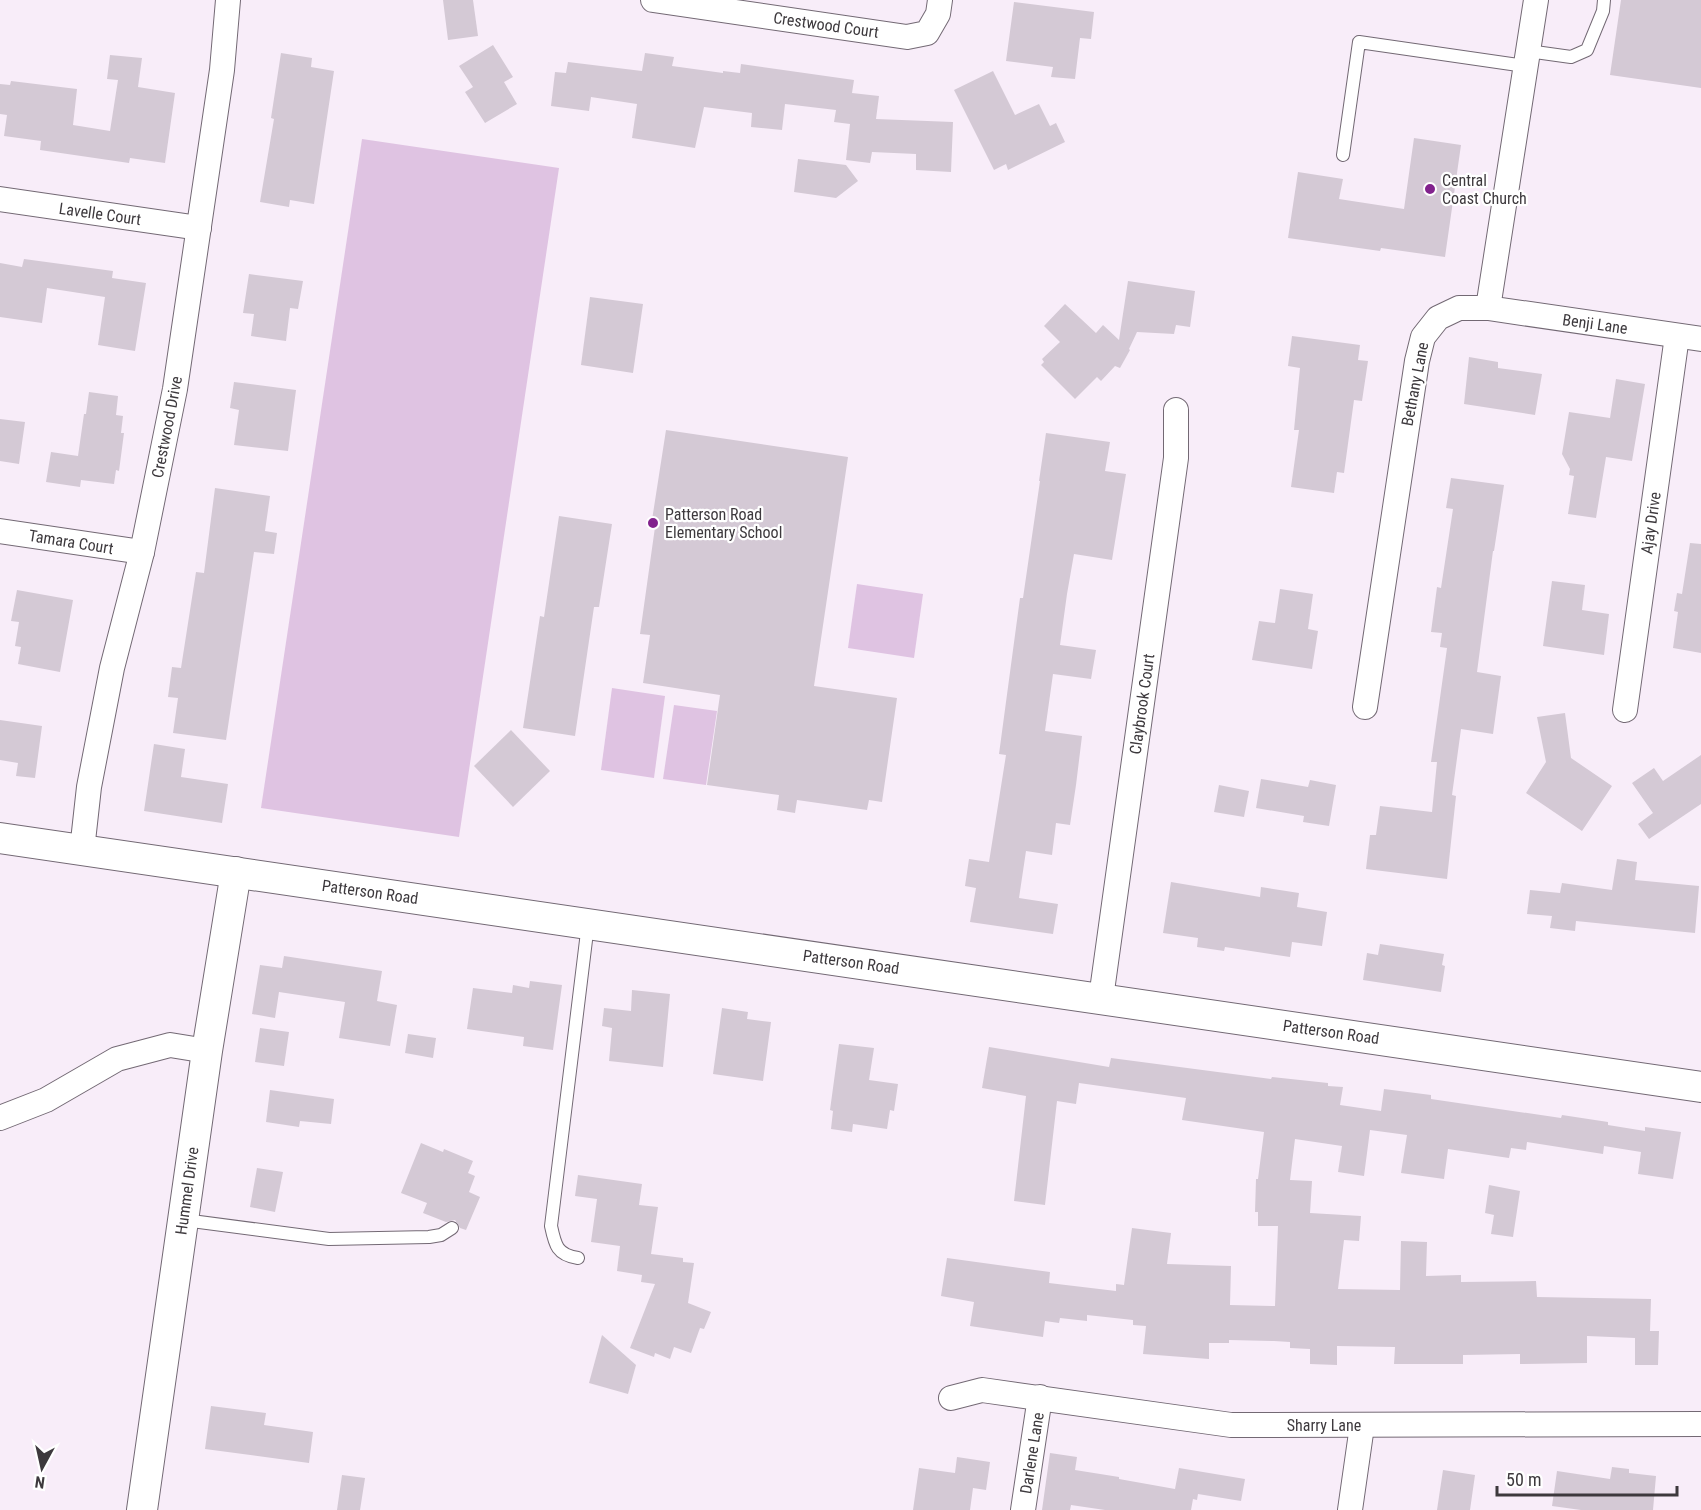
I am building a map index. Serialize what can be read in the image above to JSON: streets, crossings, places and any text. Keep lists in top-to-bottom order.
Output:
{
  "streets": {
    "street": [
      "Crestwood Court",
      "Lavelle Court",
      "Benji Lane",
      "Bethany Lane",
      "Crestwood Drive",
      "Ajay Drive",
      "Tamara Court",
      "Claybrook Court",
      "Patterson Road",
      "Hummel Drive",
      "Sharry Lane",
      "Darlene Lane"
    ]
  },
  "crossings": [
    ["Lavelle Court", "Crestwood Drive"],
    ["Benji Lane", "Bethany Lane"],
    ["Benji Lane", "Ajay Drive"],
    ["Crestwood Drive", "Tamara Court"],
    ["Crestwood Drive", "Patterson Road"],
    ["Claybrook Court", "Patterson Road"],
    ["Patterson Road", "Hummel Drive"],
    ["Sharry Lane", "Darlene Lane"]
  ],
  "places": ["Central Coast Church", "Patterson Road Elementary School"],
  "scale_bar": "50 m",
  "north": "bottom"
}
